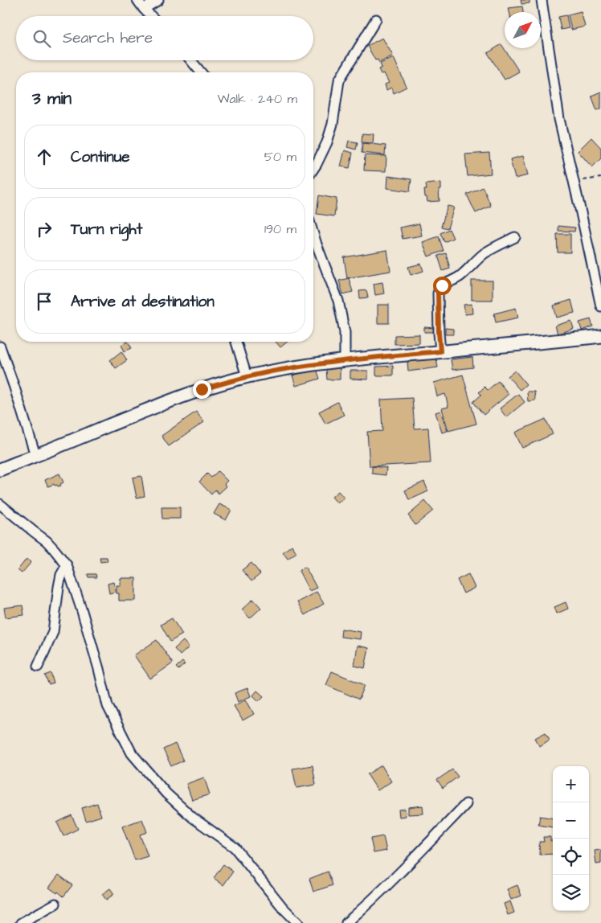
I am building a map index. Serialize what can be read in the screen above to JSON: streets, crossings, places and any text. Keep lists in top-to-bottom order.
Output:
{
  "north": "top right",
  "page": {
    "search": "Search here",
    "heading": ["3 min", "Walk · 240 m"],
    "list": [
      ["Continue", "50 m"],
      ["Turn right", "190 m"],
      "Arrive at destination"
    ],
    "map_buttons": ["+", "−"]
  }
}
